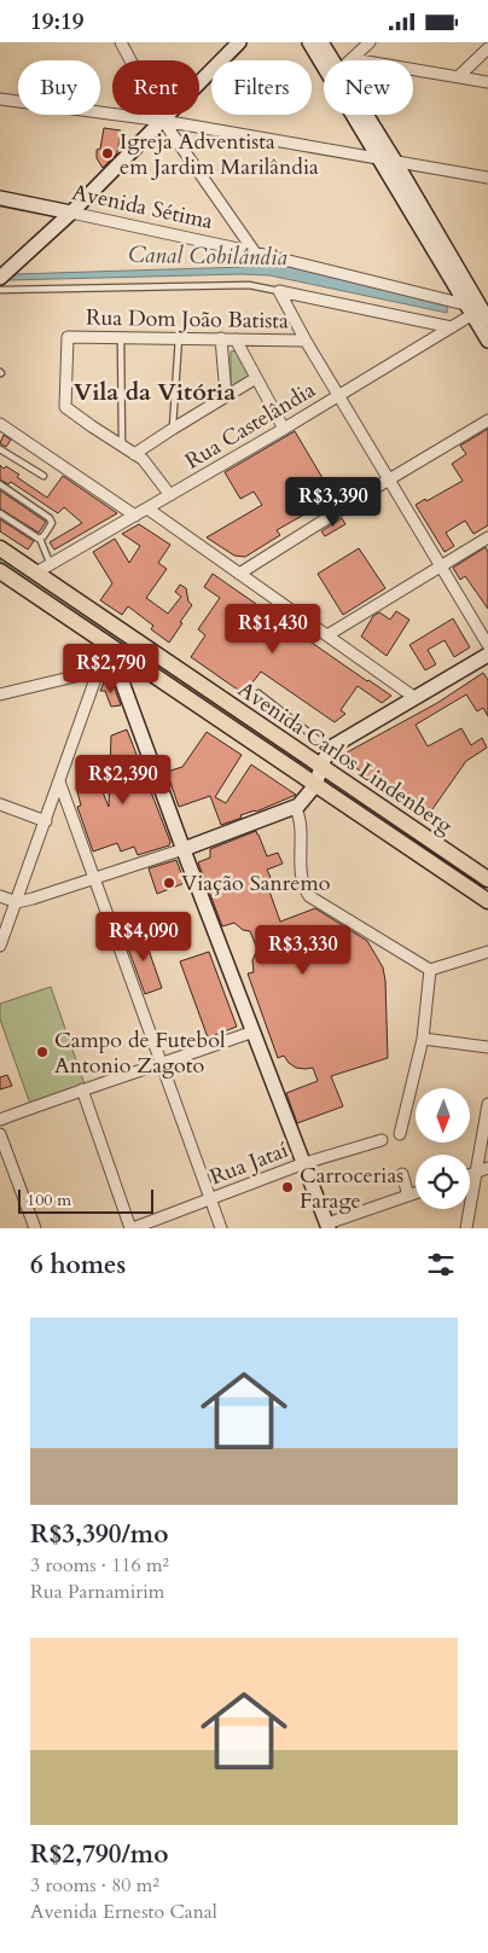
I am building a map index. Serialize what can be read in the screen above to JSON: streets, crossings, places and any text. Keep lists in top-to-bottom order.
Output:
{
  "streets": {
    "main road": ["Avenida Carlos Lindenberg"],
    "street": [
      "Avenida Sétima",
      "Rua Dom João Batista",
      "Rua Castelândia",
      "Rua Jataí"
    ]
  },
  "crossings": [
    ["Avenida Sétima", "Rua Castelândia"],
    ["Rua Castelândia", "Avenida Carlos Lindenberg"]
  ],
  "districts": ["Vila da Vitória"],
  "water": ["Canal Cobilândia"],
  "places": [
    "Igreja Adventista em Jardim Marilândia",
    "Viação Sanremo",
    "Campo de Futebol Antonio Zagoto",
    "Carrocerias Farage"
  ],
  "scale_bar": "100 m",
  "north": "bottom",
  "page": {
    "status": "19:19",
    "chip": [
      "Buy",
      "Rent",
      "Filters",
      "New"
    ],
    "price": [
      "R$3,390",
      "R$1,430",
      "R$2,790",
      "R$2,390",
      "R$4,090",
      "R$3,330"
    ],
    "scale": "100 m",
    "heading": "6 homes",
    "list": [
      {
        "name": "R$3,390/mo",
        "note": "3 rooms · 116 m² · Rua Parnamirim"
      },
      {
        "name": "R$2,790/mo",
        "note": "3 rooms · 80 m² · Avenida Ernesto Canal"
      }
    ]
  }
}
